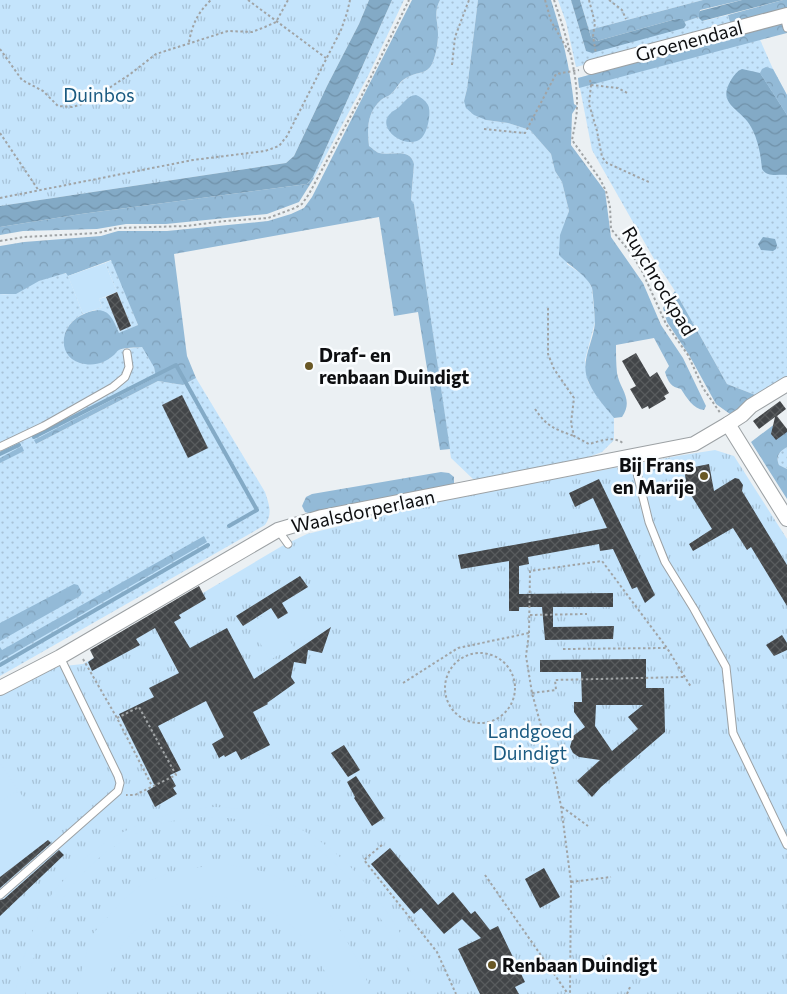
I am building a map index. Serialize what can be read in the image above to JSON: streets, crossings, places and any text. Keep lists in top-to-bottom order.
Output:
{
  "streets": {
    "street": ["Groenendaal", "Waalsdorperlaan"],
    "path": ["Ruychrockpad"]
  },
  "parks": ["Duinbos", "Landgoed Duindigt"],
  "places": ["Draf- en renbaan Duindigt", "Bij Frans en Marije", "Renbaan Duindigt"]
}
